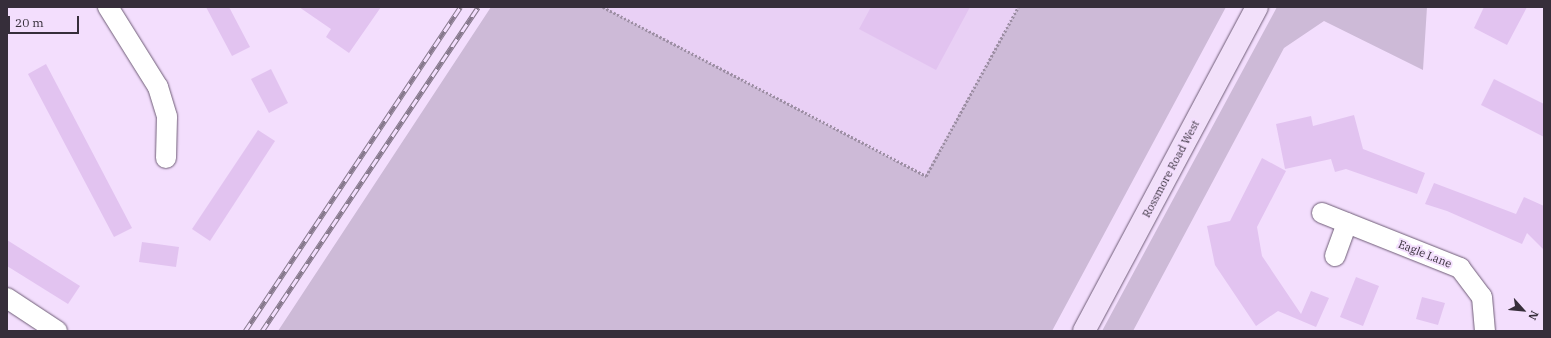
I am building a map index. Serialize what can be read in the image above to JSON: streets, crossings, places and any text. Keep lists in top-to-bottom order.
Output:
{
  "streets": {
    "main road": ["Rossmore Road West"],
    "street": ["Eagle Lane"]
  },
  "scale_bar": "20 m",
  "north": "bottom right"
}
